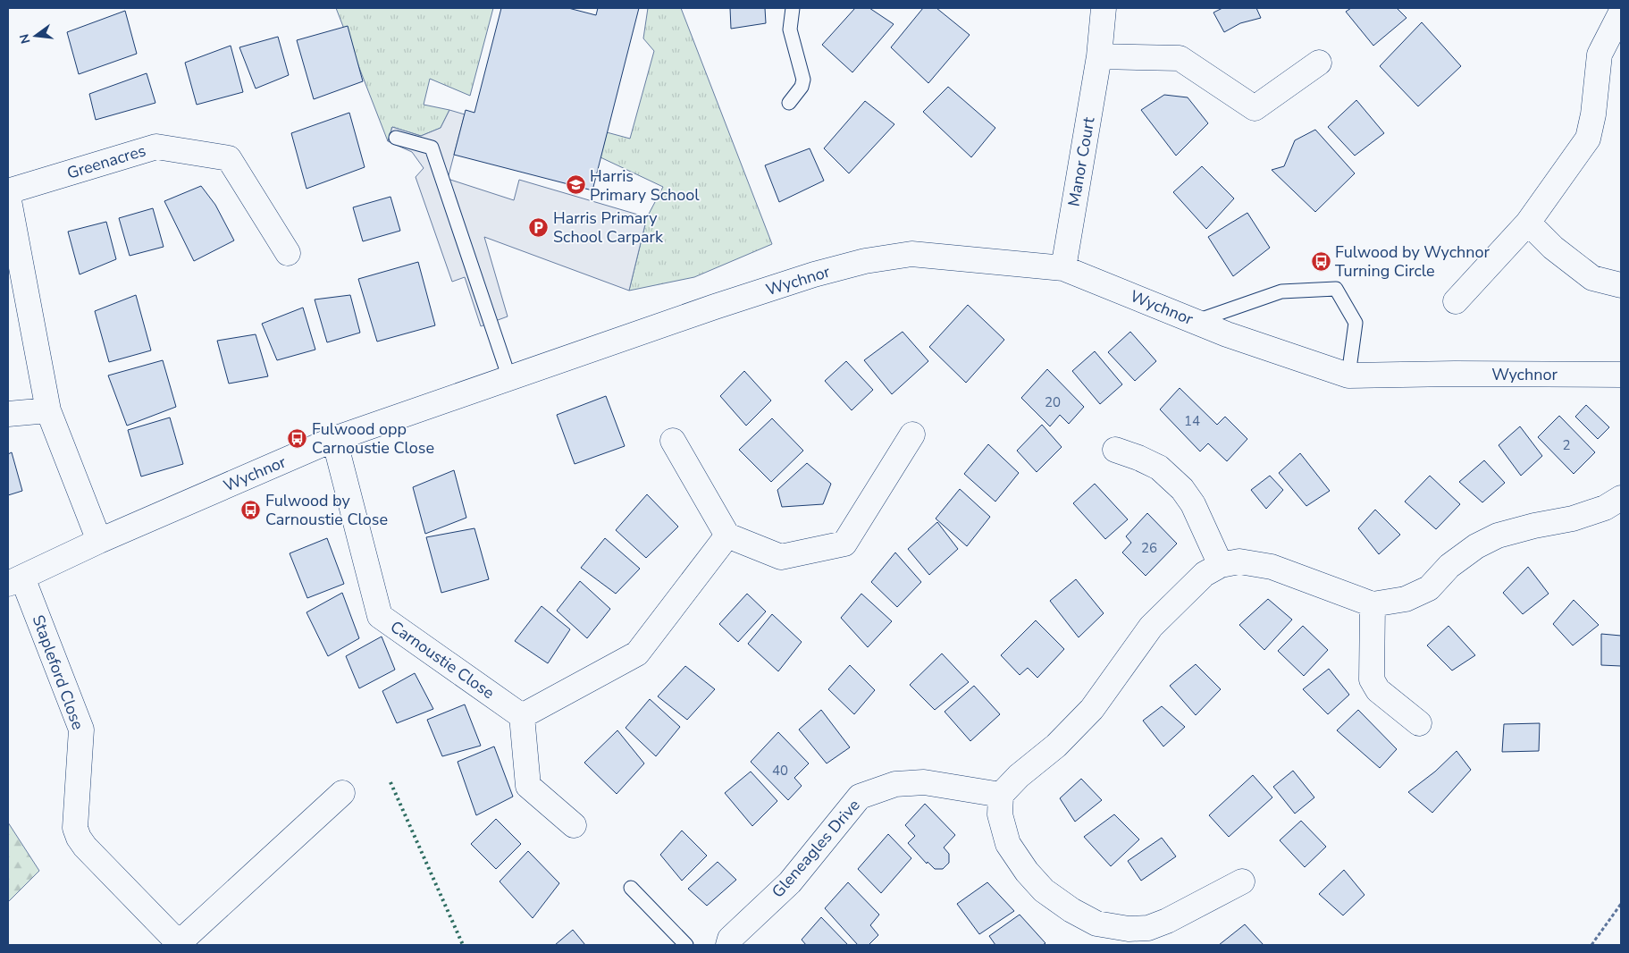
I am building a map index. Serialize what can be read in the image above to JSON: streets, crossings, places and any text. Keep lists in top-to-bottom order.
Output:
{
  "streets": {
    "street": [
      "Greenacres",
      "Manor Court",
      "Wychnor",
      "Carnoustie Close",
      "Stapleford Close",
      "Gleneagles Drive"
    ]
  },
  "crossings": [
    ["Manor Court", "Wychnor"],
    ["Wychnor", "Carnoustie Close"],
    ["Wychnor", "Stapleford Close"]
  ],
  "places": {
    "school or university": ["Harris Primary School"],
    "parking": ["Harris Primary School Carpark"],
    "bus stop": ["Fulwood by Wychnor Turning Circle", "Fulwood opp Carnoustie Close", "Fulwood by Carnoustie Close"]
  },
  "house_numbers": [
    "20",
    "14",
    "2",
    "26",
    "40"
  ],
  "north": "left"
}
